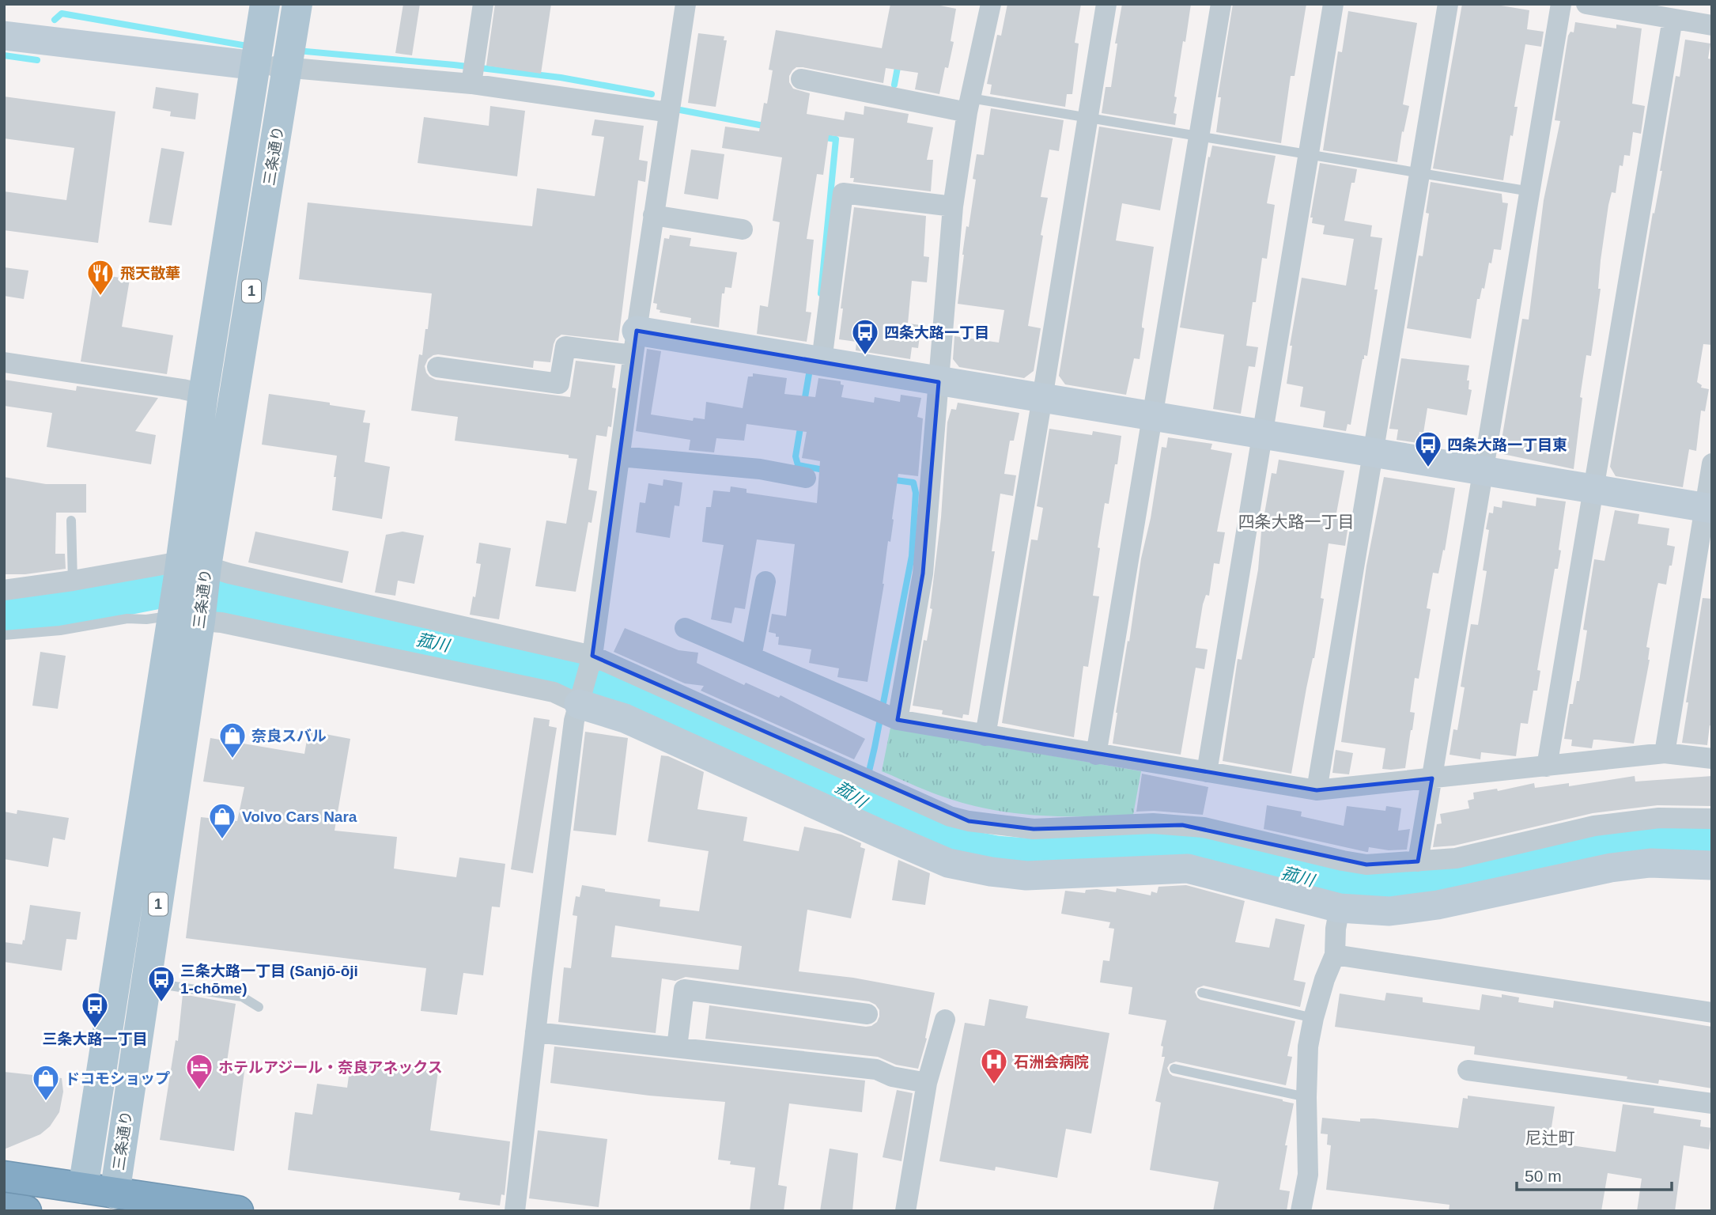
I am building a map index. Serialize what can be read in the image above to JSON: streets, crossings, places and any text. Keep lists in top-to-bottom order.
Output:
{
  "streets": {
    "main road": ["三条通り", "1"]
  },
  "districts": ["四条大路一丁目", "尼辻町"],
  "water": ["菰川"],
  "places": {
    "restaurant": ["飛天散華"],
    "bus stop": [
      "四条大路一丁目",
      "四条大路一丁目東",
      "三条大路一丁目 (Sanjō-ōji 1-chōme)",
      "三条大路一丁目"
    ],
    "shop": ["奈良スバル", "Volvo Cars Nara", "ドコモショップ"],
    "hospital": ["石洲会病院"],
    "hotel": ["ホテルアジール・奈良アネックス"]
  },
  "scale_bar": "50 m"
}
